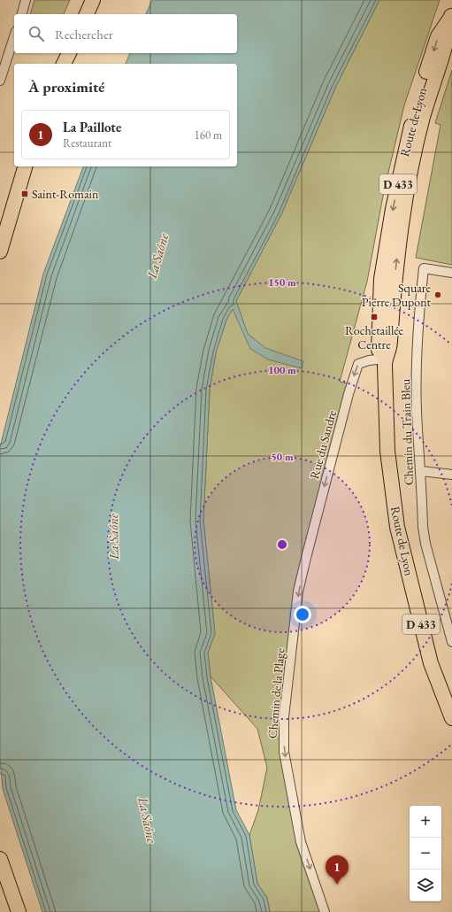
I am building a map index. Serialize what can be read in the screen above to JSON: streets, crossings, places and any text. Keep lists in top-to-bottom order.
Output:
{
  "streets": {
    "main road": ["Route de Lyon", "D 433"],
    "street": ["Chemin du Train Bleu", "Rue du Sandre", "Chemin de la Plage"]
  },
  "crossings": [
    ["Route de Lyon", "Rue du Sandre"],
    ["Rue du Sandre", "Chemin de la Plage"]
  ],
  "one_way": ["Rue du Sandre", "Chemin de la Plage"],
  "water": ["La Saône"],
  "places": {
    "transit": ["Saint-Romain", "Rochetaillée Centre"],
    "other": ["Square Pierre Dupont"]
  },
  "page": {
    "search": "Rechercher",
    "heading": "À proximité",
    "list": [
      {
        "mark": "1",
        "name": "La Paillote",
        "note": "Restaurant",
        "value": "160 m"
      }
    ],
    "map_buttons": ["+", "−"],
    "pins": "1"
  },
  "rings": ["150 m", "100 m", "50 m"]
}
